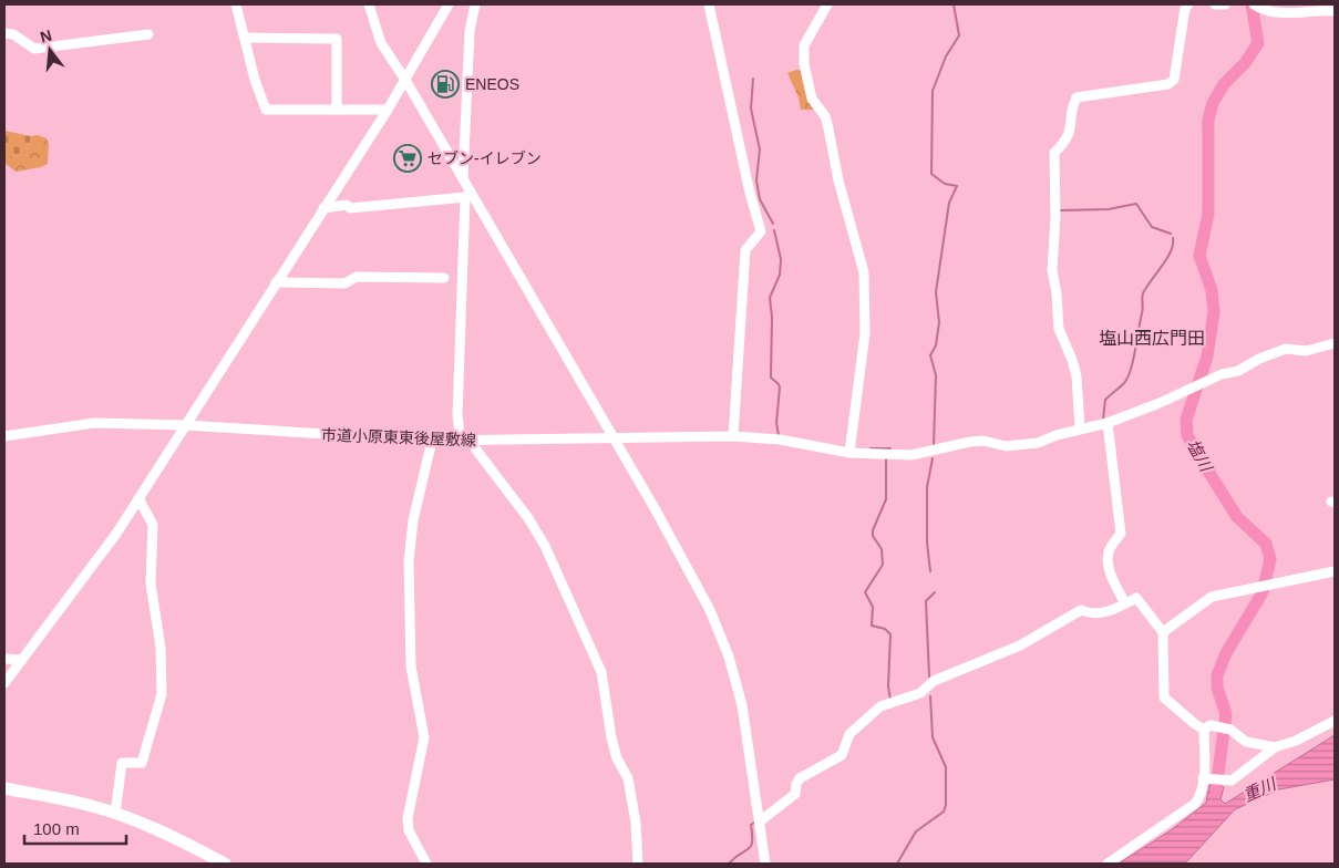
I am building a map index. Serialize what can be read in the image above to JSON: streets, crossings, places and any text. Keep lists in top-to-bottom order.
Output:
{
  "streets": {
    "street": ["市道小原東東後屋敷線"]
  },
  "districts": ["塩山西広門田"],
  "water": ["塩川", "重川"],
  "places": {
    "fuel station": ["ENEOS"],
    "supermarket": ["セブン-イレブン"]
  },
  "scale_bar": "100 m",
  "north": "top"
}
